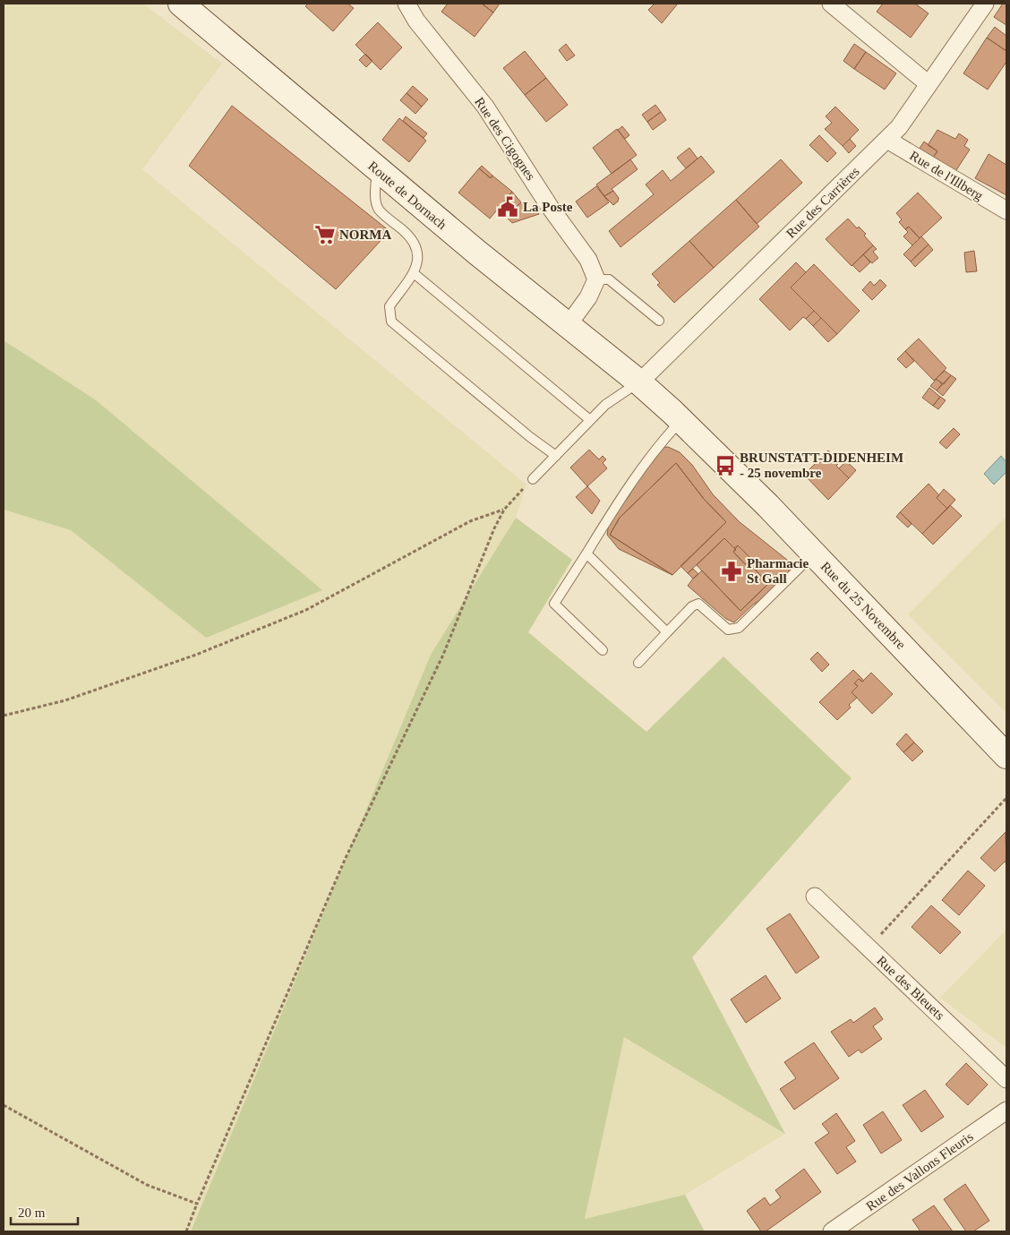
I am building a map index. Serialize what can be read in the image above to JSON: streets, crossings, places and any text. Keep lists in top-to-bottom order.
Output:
{
  "streets": {
    "main road": ["Route de Dornach", "Rue du 25 Novembre"],
    "street": [
      "Rue des Cigognes",
      "Rue de l'Illberg",
      "Rue des Carrières",
      "Rue des Bleuets",
      "Rue des Vallons Fleuris"
    ]
  },
  "crossings": [
    ["Rue de l'Illberg", "Rue des Carrières"],
    ["Route de Dornach", "Rue des Carrières"],
    ["Route de Dornach", "Rue du 25 Novembre"],
    ["Rue des Carrières", "Rue du 25 Novembre"]
  ],
  "places": {
    "public building": ["La Poste"],
    "supermarket": ["NORMA"],
    "bus stop": ["BRUNSTATT-DIDENHEIM - 25 novembre"],
    "pharmacy": ["Pharmacie St Gall"]
  },
  "scale_bar": "20 m"
}
